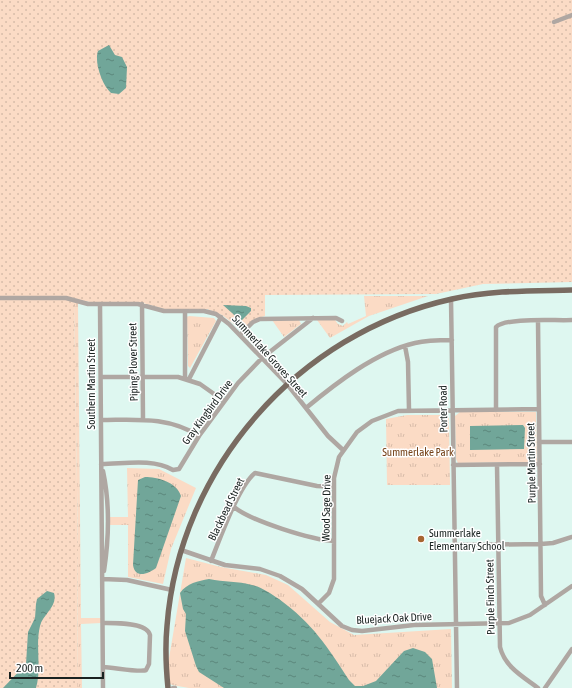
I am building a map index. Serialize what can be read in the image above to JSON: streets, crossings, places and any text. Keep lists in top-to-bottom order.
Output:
{
  "streets": {
    "street": [
      "Summerlake Groves Street",
      "Piping Plover Street",
      "Southern Martin Street",
      "Porter Road",
      "Gray Kingbird Drive",
      "Purple Martin Street",
      "Wood Sage Drive",
      "Blackbead Street",
      "Purple Finch Street",
      "Bluejack Oak Drive"
    ]
  },
  "crossings": [
    ["Summerlake Groves Street", "Piping Plover Street"],
    ["Summerlake Groves Street", "Southern Martin Street"],
    ["Summerlake Groves Street", "Gray Kingbird Drive"],
    ["Summerlake Groves Street", "Wood Sage Drive"],
    ["Southern Martin Street", "Gray Kingbird Drive"],
    ["Porter Road", "Wood Sage Drive"],
    ["Porter Road", "Bluejack Oak Drive"],
    ["Purple Martin Street", "Wood Sage Drive"],
    ["Purple Martin Street", "Bluejack Oak Drive"],
    ["Wood Sage Drive", "Blackbead Street"],
    ["Wood Sage Drive", "Bluejack Oak Drive"],
    ["Blackbead Street", "Bluejack Oak Drive"],
    ["Purple Finch Street", "Bluejack Oak Drive"]
  ],
  "parks": ["Summerlake Park"],
  "places": ["Summerlake Elementary School"],
  "scale_bar": "200 m"
}
